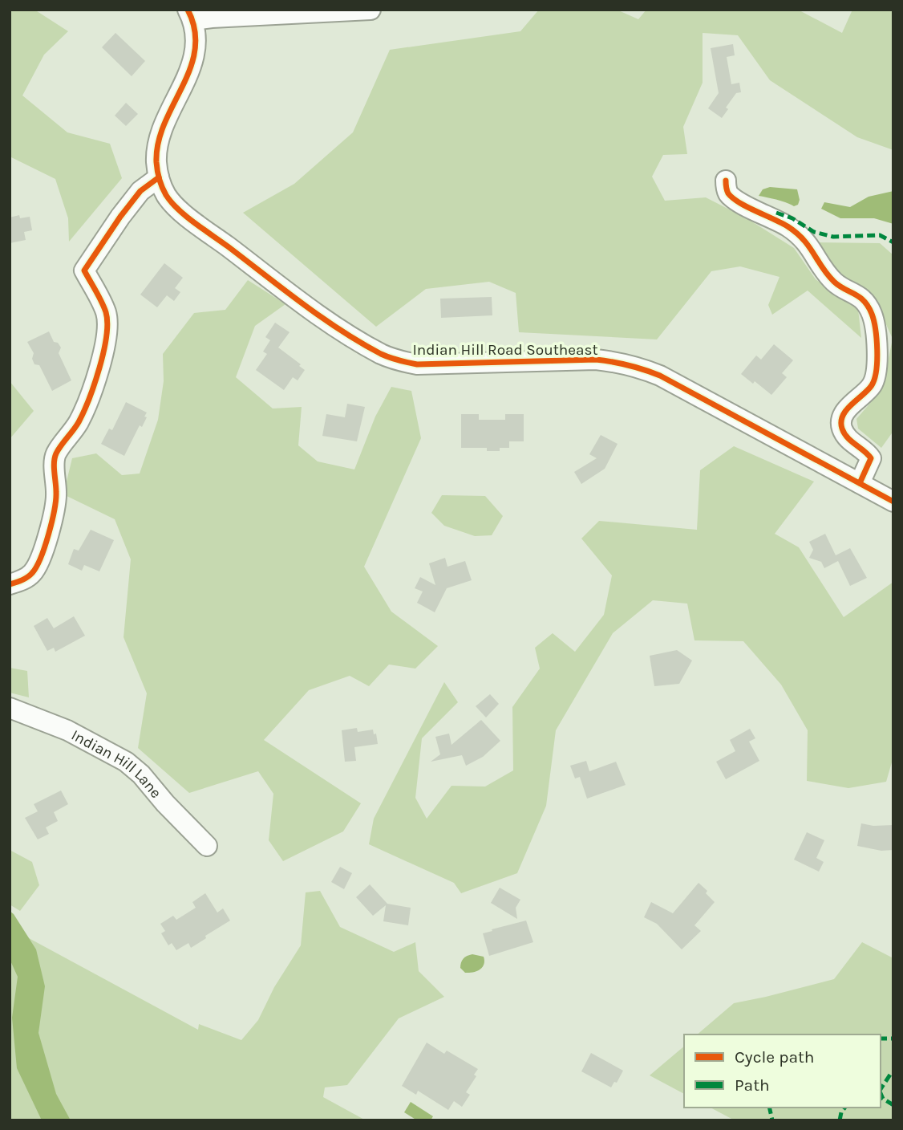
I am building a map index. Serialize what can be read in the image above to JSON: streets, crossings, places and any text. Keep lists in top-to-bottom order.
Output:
{
  "streets": {
    "street": ["Indian Hill Road Southeast", "Indian Hill Lane"]
  },
  "legend": ["Cycle path", "Path"]
}
